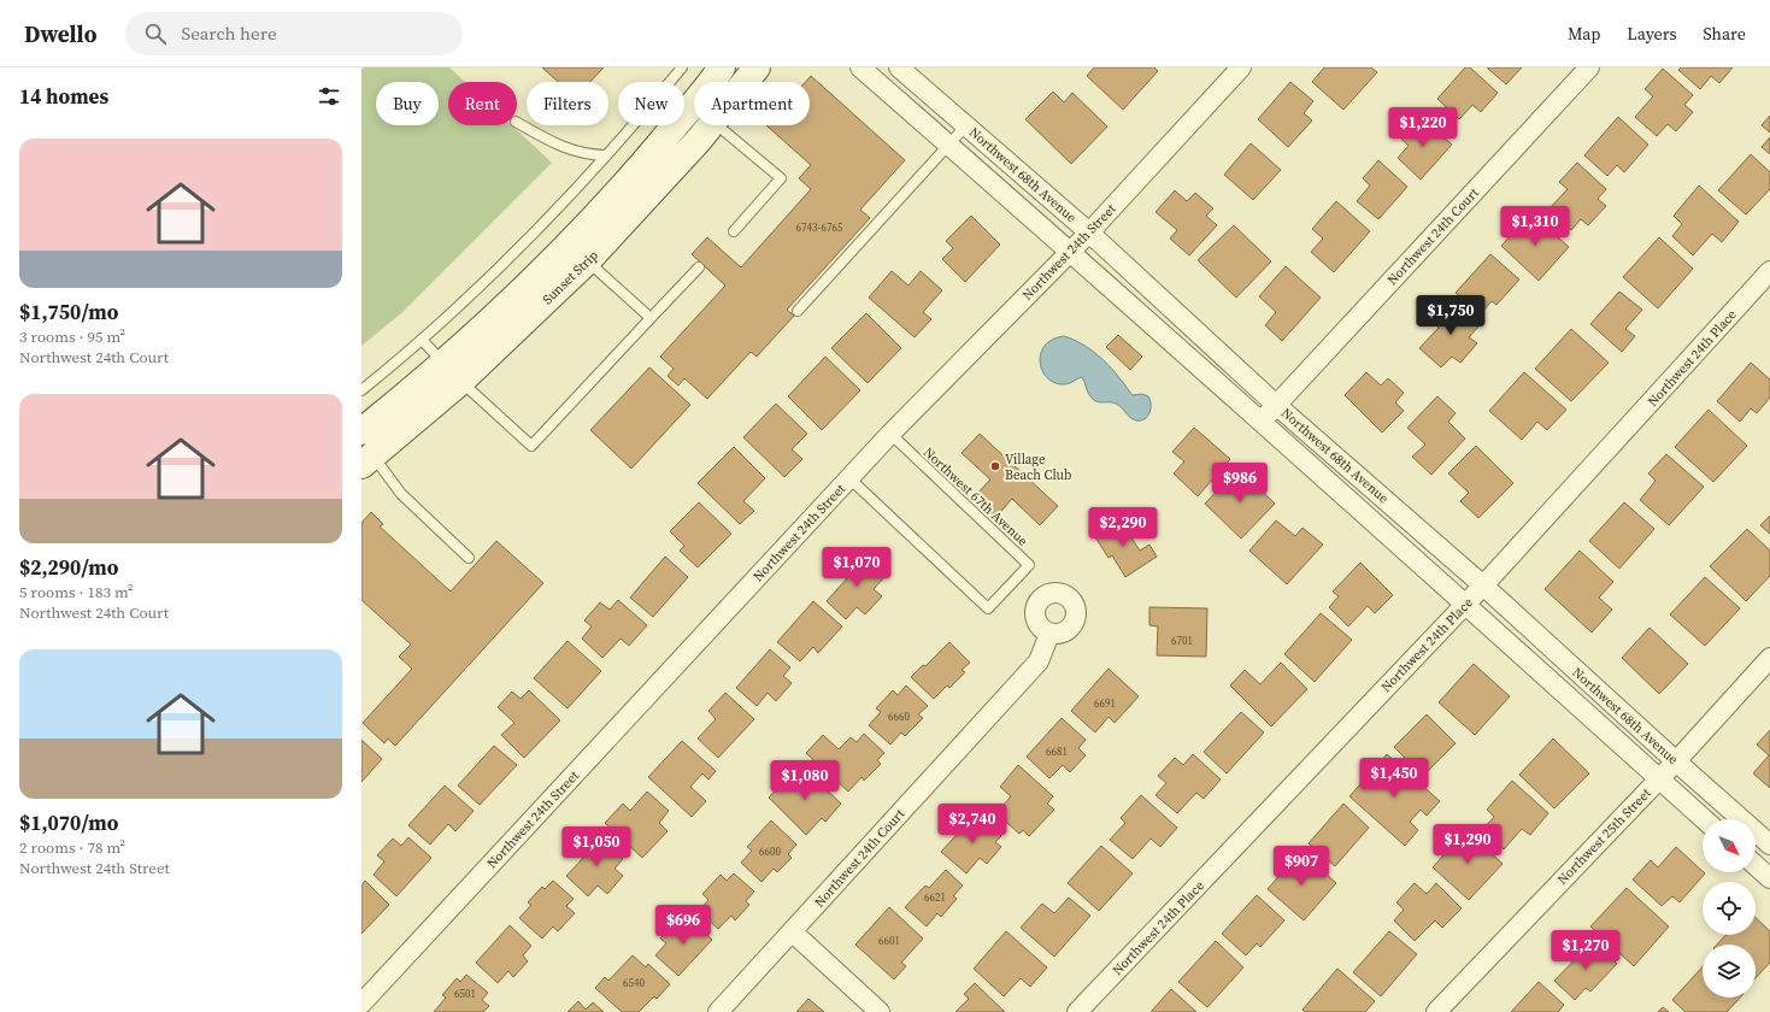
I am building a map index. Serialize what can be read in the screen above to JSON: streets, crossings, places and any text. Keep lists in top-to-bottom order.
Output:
{
  "streets": {
    "street": [
      "Northwest 68th Avenue",
      "Northwest 24th Court",
      "Northwest 24th Street",
      "Sunset Strip",
      "Northwest 24th Place",
      "Northwest 25th Street"
    ],
    "lane": ["Northwest 67th Avenue"]
  },
  "crossings": [
    ["Northwest 68th Avenue", "Northwest 24th Court"],
    ["Northwest 68th Avenue", "Northwest 24th Street"],
    ["Northwest 68th Avenue", "Northwest 24th Place"],
    ["Northwest 68th Avenue", "Northwest 25th Street"],
    ["Northwest 24th Street", "Northwest 67th Avenue"]
  ],
  "places": ["Village Beach Club"],
  "house_numbers": [
    "6743-6765",
    "6701",
    "6691",
    "6660",
    "6681",
    "6600",
    "6621",
    "6601",
    "6540",
    "6501"
  ],
  "north": "bottom right",
  "page": {
    "header": "Dwello",
    "search": "Search here",
    "nav": ["Map", "Layers", "Share"],
    "heading": "14 homes",
    "chip": [
      "Buy",
      "Rent",
      "Filters",
      "New",
      "Apartment"
    ],
    "price": [
      "$1,220",
      "$1,310",
      "$1,750",
      "$986",
      "$2,290",
      "$1,070",
      "$1,450",
      "$1,080",
      "$2,740",
      "$1,290",
      "$1,050",
      "$907",
      "$696",
      "$1,270"
    ],
    "list": [
      {
        "name": "$1,750/mo",
        "note": "3 rooms · 95 m² · Northwest 24th Court"
      },
      {
        "name": "$2,290/mo",
        "note": "5 rooms · 183 m² · Northwest 24th Court"
      },
      {
        "name": "$1,070/mo",
        "note": "2 rooms · 78 m² · Northwest 24th Street"
      }
    ]
  }
}
